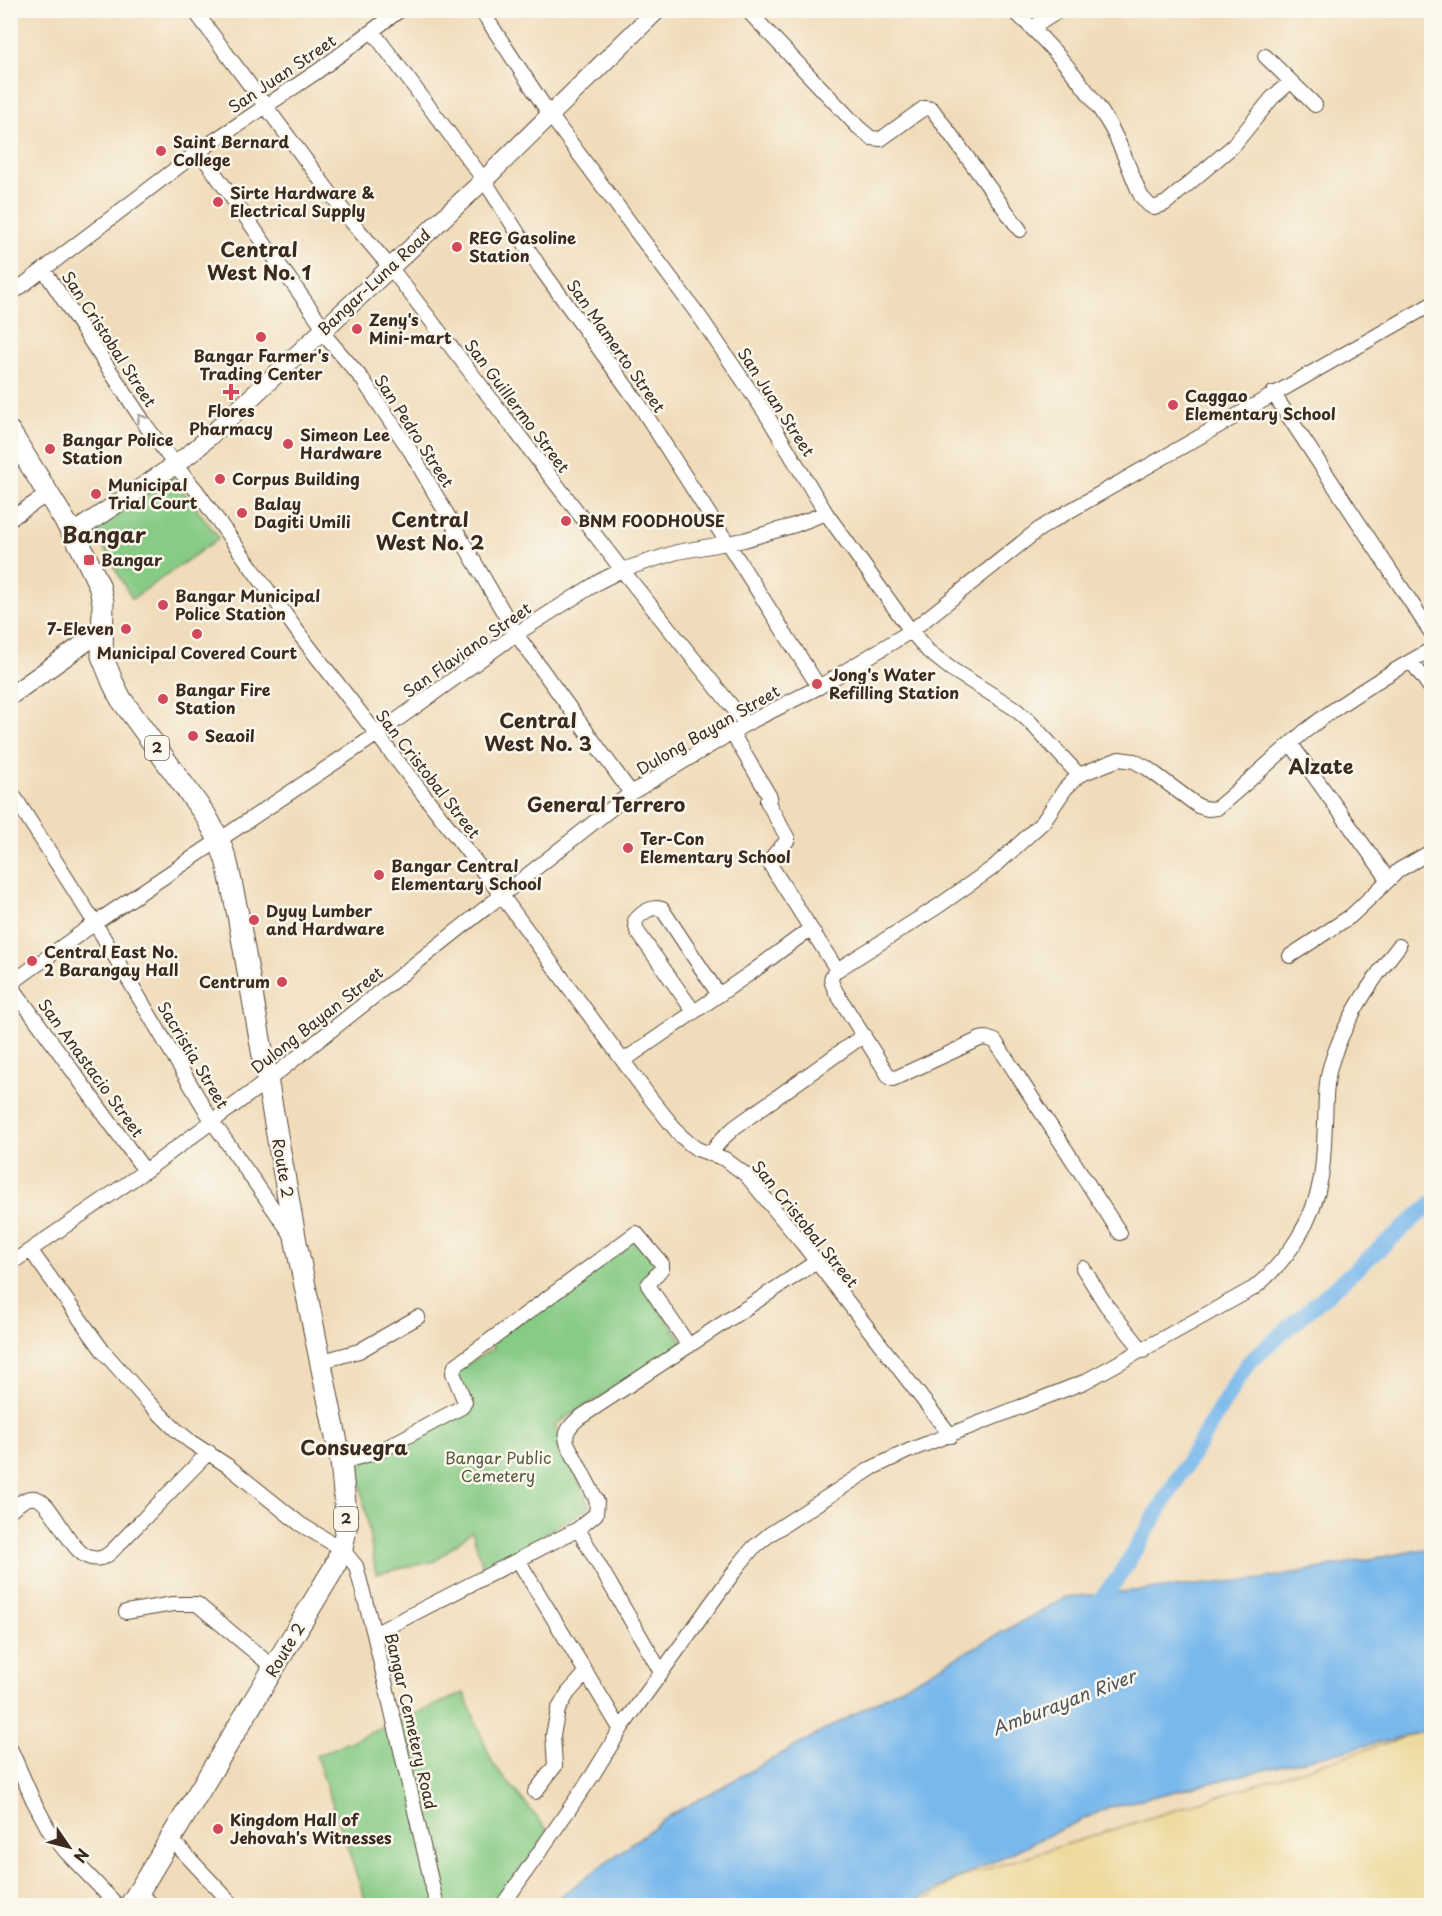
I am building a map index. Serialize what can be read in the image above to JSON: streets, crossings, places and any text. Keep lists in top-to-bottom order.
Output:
{
  "streets": {
    "highway": ["2", "Route 2"],
    "main road": ["Bangar-Luna Road"],
    "street": [
      "San Juan Street",
      "San Cristobal Street",
      "San Mamerto Street",
      "San Guillermo Street",
      "San Pedro Street",
      "San Flaviano Street",
      "Dulong Bayan Street",
      "Sacristia Street",
      "San Anastacio Street",
      "Bangar Cemetery Road"
    ]
  },
  "crossings": [
    ["San Juan Street", "Bangar-Luna Road"],
    ["San Juan Street", "San Cristobal Street"],
    ["San Juan Street", "San Mamerto Street"],
    ["San Juan Street", "San Guillermo Street"],
    ["San Juan Street", "San Pedro Street"],
    ["San Juan Street", "San Flaviano Street"],
    ["San Juan Street", "Dulong Bayan Street"],
    ["Bangar-Luna Road", "San Cristobal Street"],
    ["Bangar-Luna Road", "San Mamerto Street"],
    ["Bangar-Luna Road", "San Guillermo Street"],
    ["Bangar-Luna Road", "San Pedro Street"],
    ["Bangar-Luna Road", "Route 2"],
    ["San Cristobal Street", "San Flaviano Street"],
    ["San Cristobal Street", "Dulong Bayan Street"],
    ["San Mamerto Street", "San Flaviano Street"],
    ["San Mamerto Street", "Dulong Bayan Street"],
    ["San Guillermo Street", "San Flaviano Street"],
    ["San Guillermo Street", "Dulong Bayan Street"],
    ["San Pedro Street", "San Flaviano Street"],
    ["San Pedro Street", "Dulong Bayan Street"],
    ["San Flaviano Street", "Sacristia Street"],
    ["San Flaviano Street", "San Anastacio Street"],
    ["San Flaviano Street", "Route 2"],
    ["Dulong Bayan Street", "Sacristia Street"],
    ["Dulong Bayan Street", "San Anastacio Street"],
    ["Dulong Bayan Street", "Route 2"],
    ["Sacristia Street", "Route 2"],
    ["Route 2", "Bangar Cemetery Road"]
  ],
  "districts": [
    "Central West No. 1",
    "Central West No. 2",
    "Bangar",
    "Central West No. 3",
    "Alzate",
    "General Terrero",
    "Consuegra"
  ],
  "water": ["Amburayan River"],
  "parks": ["Bangar Public Cemetery"],
  "places": {
    "other": [
      "Saint Bernard College",
      "Sirte Hardware & Electrical Supply",
      "REG Gasoline Station",
      "Zeny's Mini-mart",
      "Bangar Farmer's Trading Center",
      "Caggao Elementary School",
      "Simeon Lee Hardware",
      "Bangar Police Station",
      "Corpus Building",
      "Municipal Trial Court",
      "Balay Dagiti Umili",
      "BNM FOODHOUSE",
      "Bangar Municipal Police Station",
      "7-Eleven",
      "Municipal Covered Court",
      "Jong's Water Refilling Station",
      "Bangar Fire Station",
      "Seaoil",
      "Ter-Con Elementary School",
      "Bangar Central Elementary School",
      "Dyuy Lumber and Hardware",
      "Central East No. 2 Barangay Hall",
      "Centrum",
      "Kingdom Hall of Jehovah's Witnesses"
    ],
    "health": ["Flores Pharmacy"],
    "transit": ["Bangar"]
  },
  "north": "bottom right"
}
